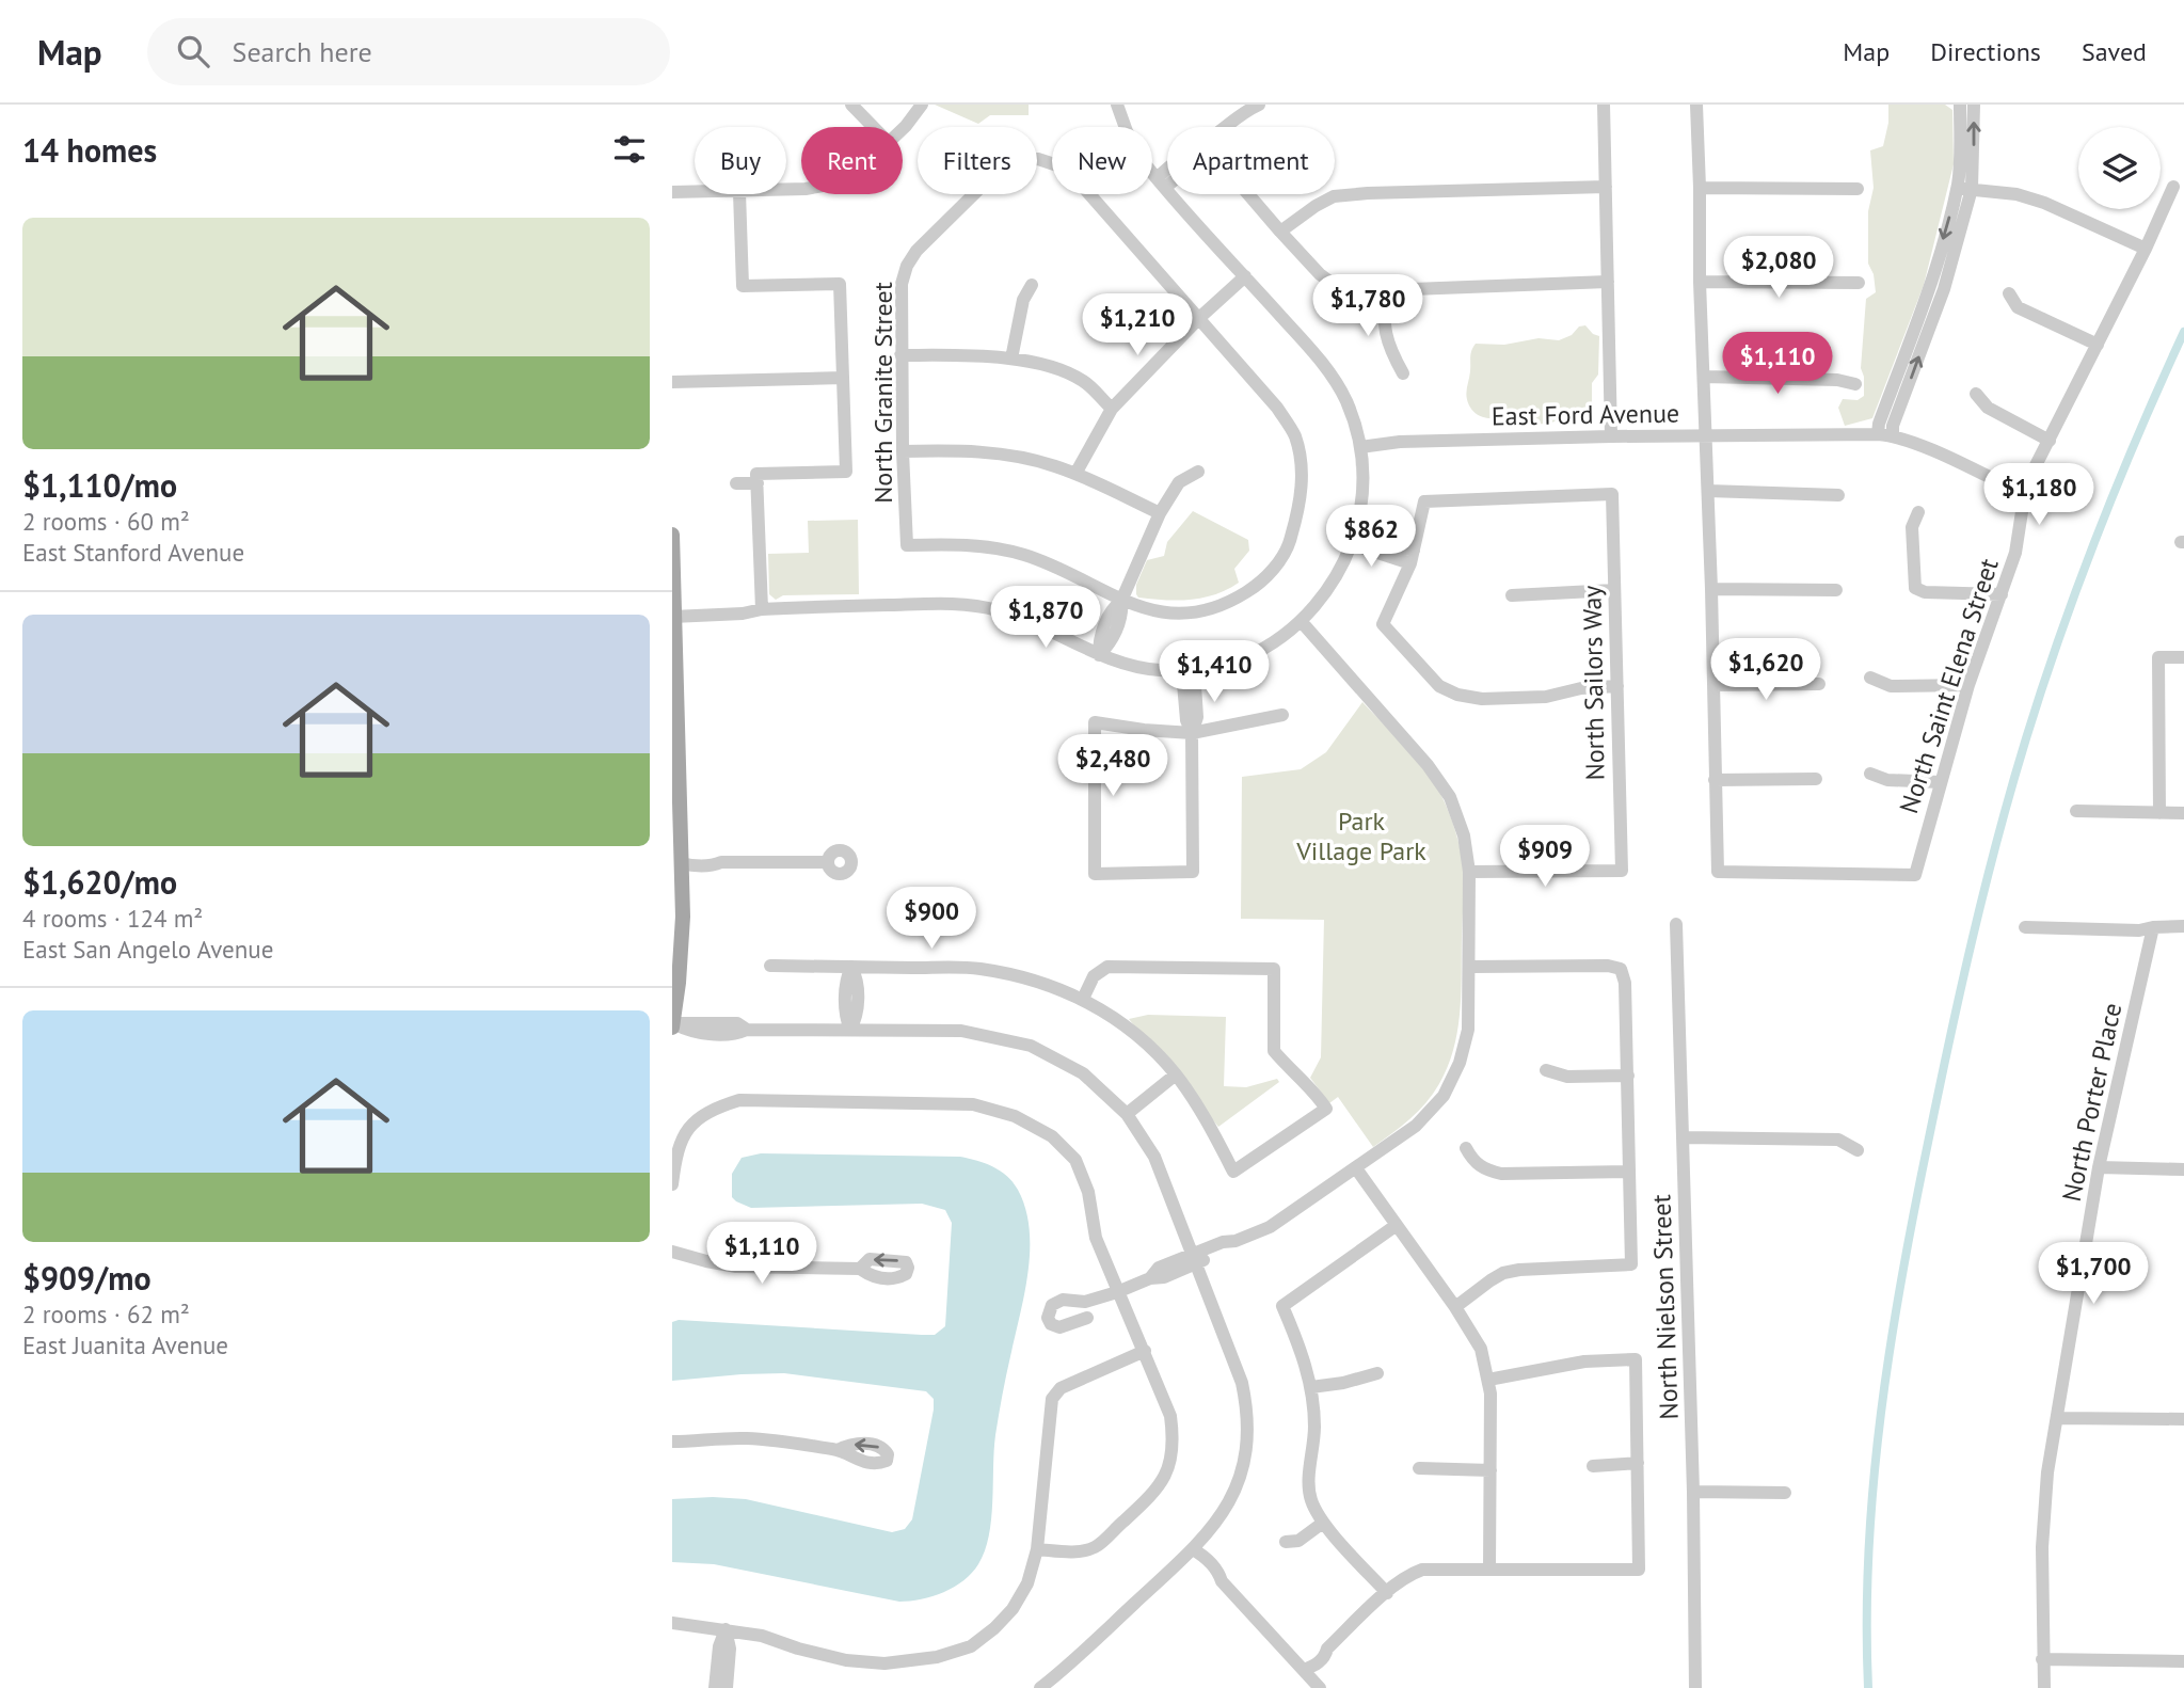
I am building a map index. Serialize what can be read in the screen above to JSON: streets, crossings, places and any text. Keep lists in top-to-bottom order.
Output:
{
  "streets": {
    "street": [
      "North Granite Street",
      "East Ford Avenue",
      "North Sailors Way",
      "North Saint Elena Street",
      "North Porter Place",
      "North Nielson Street"
    ]
  },
  "crossings": [
    ["East Ford Avenue", "North Saint Elena Street"]
  ],
  "parks": ["Park Village Park"],
  "page": {
    "header": "Map",
    "search": "Search here",
    "nav": ["Map", "Directions", "Saved"],
    "heading": "14 homes",
    "chip": [
      "Buy",
      "Rent",
      "Filters",
      "New",
      "Apartment"
    ],
    "list": [
      {
        "name": "$1,110/mo",
        "note": "2 rooms · 60 m² · East Stanford Avenue"
      },
      {
        "name": "$1,620/mo",
        "note": "4 rooms · 124 m² · East San Angelo Avenue"
      },
      {
        "name": "$909/mo",
        "note": "2 rooms · 62 m² · East Juanita Avenue"
      }
    ],
    "price": [
      "$2,080",
      "$1,780",
      "$1,210",
      "$1,110",
      "$1,180",
      "$862",
      "$1,870",
      "$1,620",
      "$1,410",
      "$2,480",
      "$909",
      "$900",
      "$1,110",
      "$1,700"
    ]
  }
}
